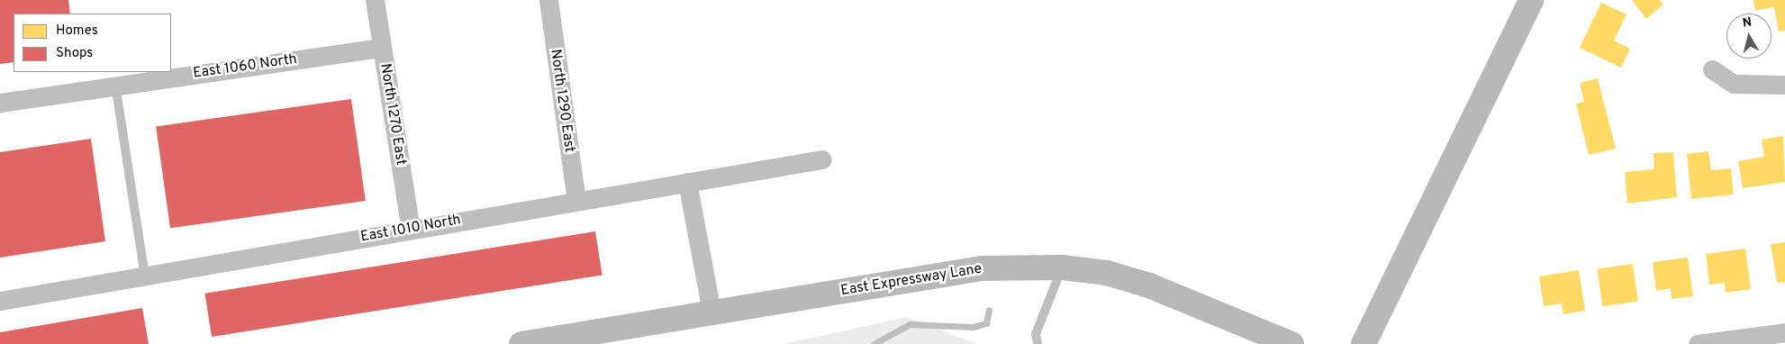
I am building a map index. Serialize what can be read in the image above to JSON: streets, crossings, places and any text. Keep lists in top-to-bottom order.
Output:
{
  "streets": {
    "street": [
      "East 1060 North",
      "North 1290 East",
      "North 1270 East",
      "East 1010 North",
      "East Expressway Lane"
    ]
  },
  "crossings": [
    ["East 1060 North", "North 1270 East"],
    ["North 1290 East", "East 1010 North"],
    ["North 1270 East", "East 1010 North"]
  ],
  "legend": ["Homes", "Shops"],
  "north": "top"
}
